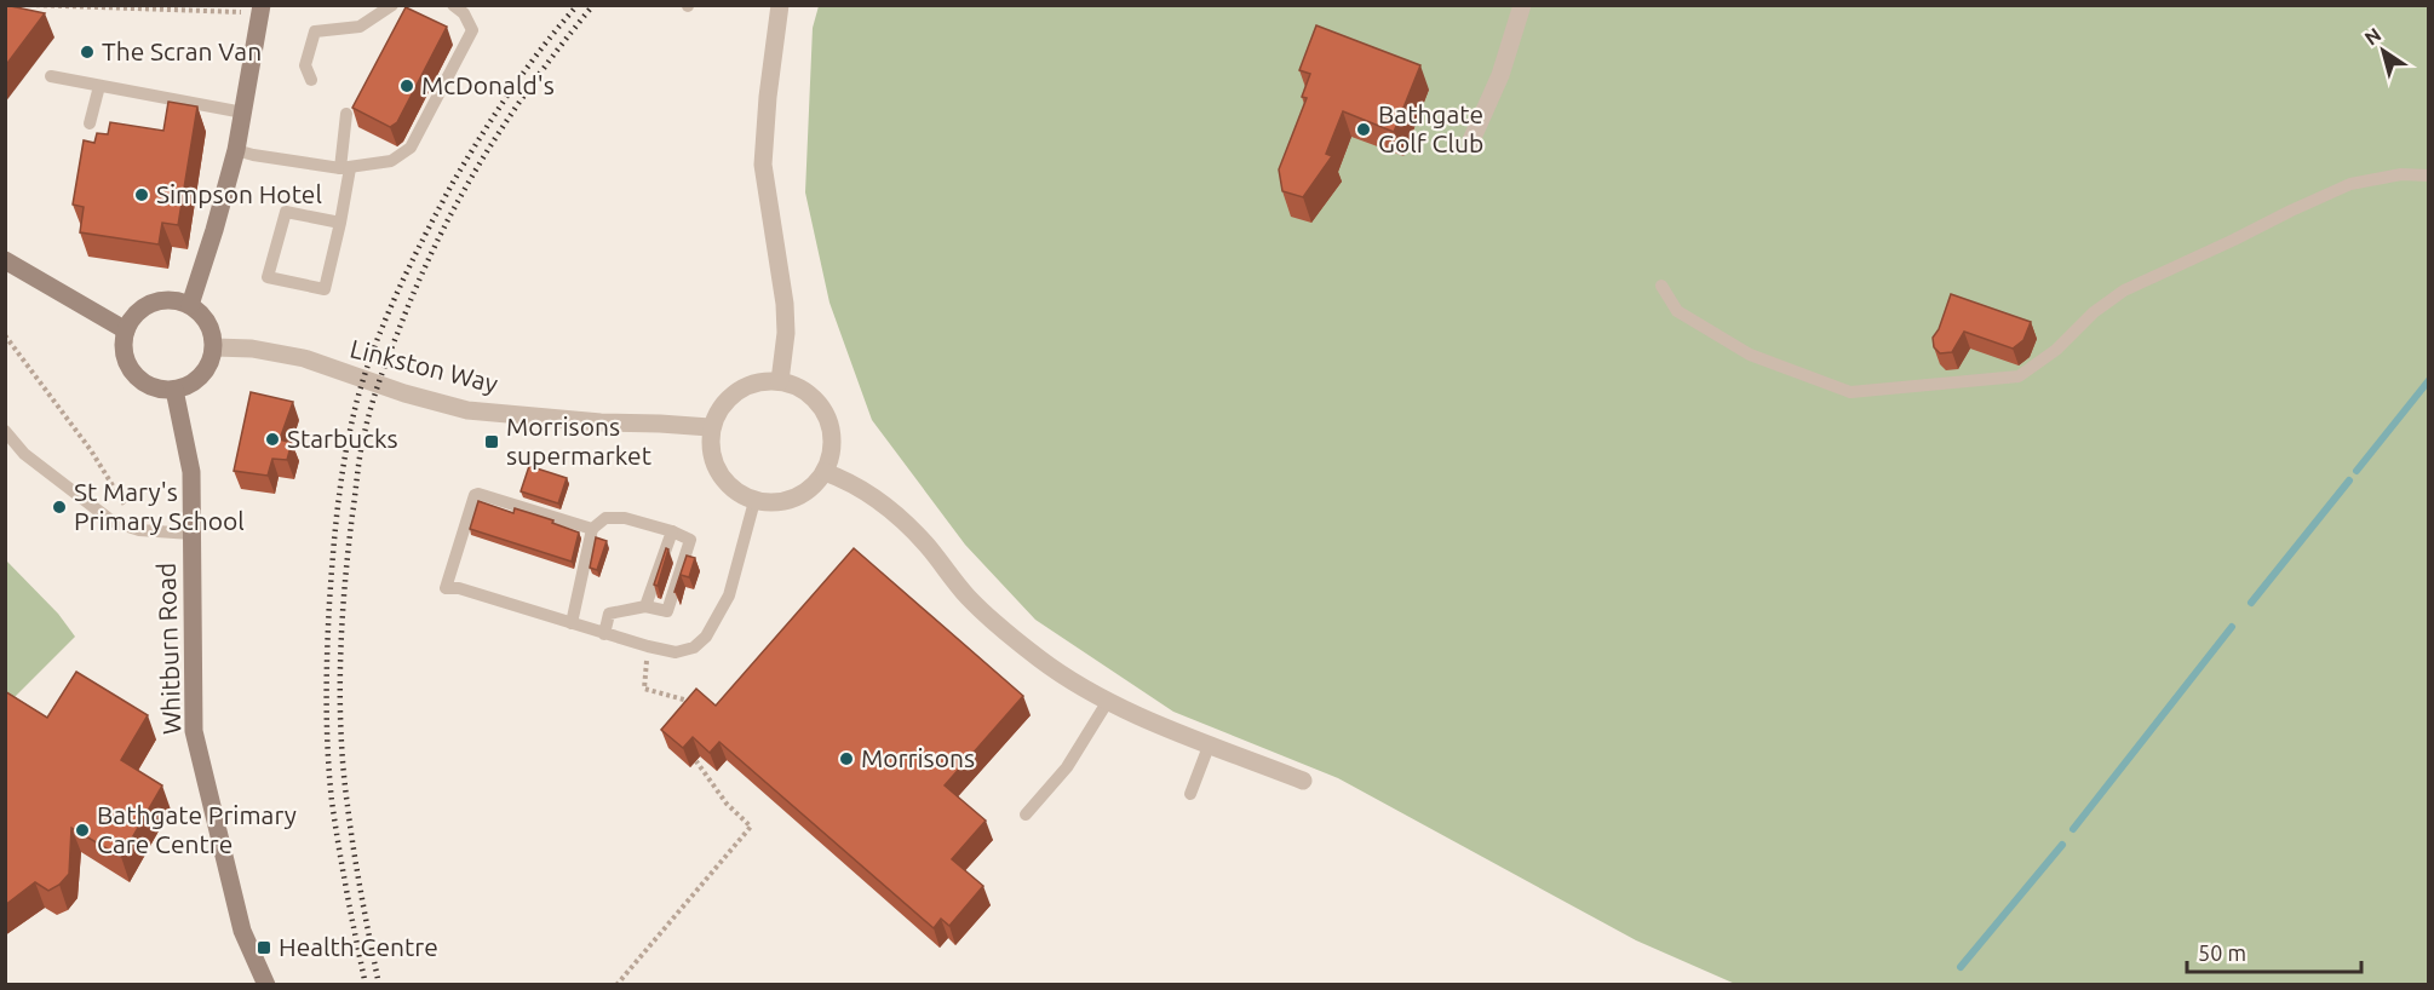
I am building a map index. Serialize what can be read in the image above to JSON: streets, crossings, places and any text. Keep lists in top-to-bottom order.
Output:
{
  "streets": {
    "main road": ["Whitburn Road"],
    "street": ["Linkston Way"]
  },
  "crossings": [
    ["Linkston Way", "Whitburn Road"]
  ],
  "places": {
    "other": [
      "The Scran Van",
      "McDonald's",
      "Bathgate Golf Club",
      "Simpson Hotel",
      "Starbucks",
      "St Mary's Primary School",
      "Morrisons",
      "Bathgate Primary Care Centre"
    ],
    "transit": ["Morrisons supermarket", "Health Centre"]
  },
  "scale_bar": "50 m",
  "north": "top left"
}
